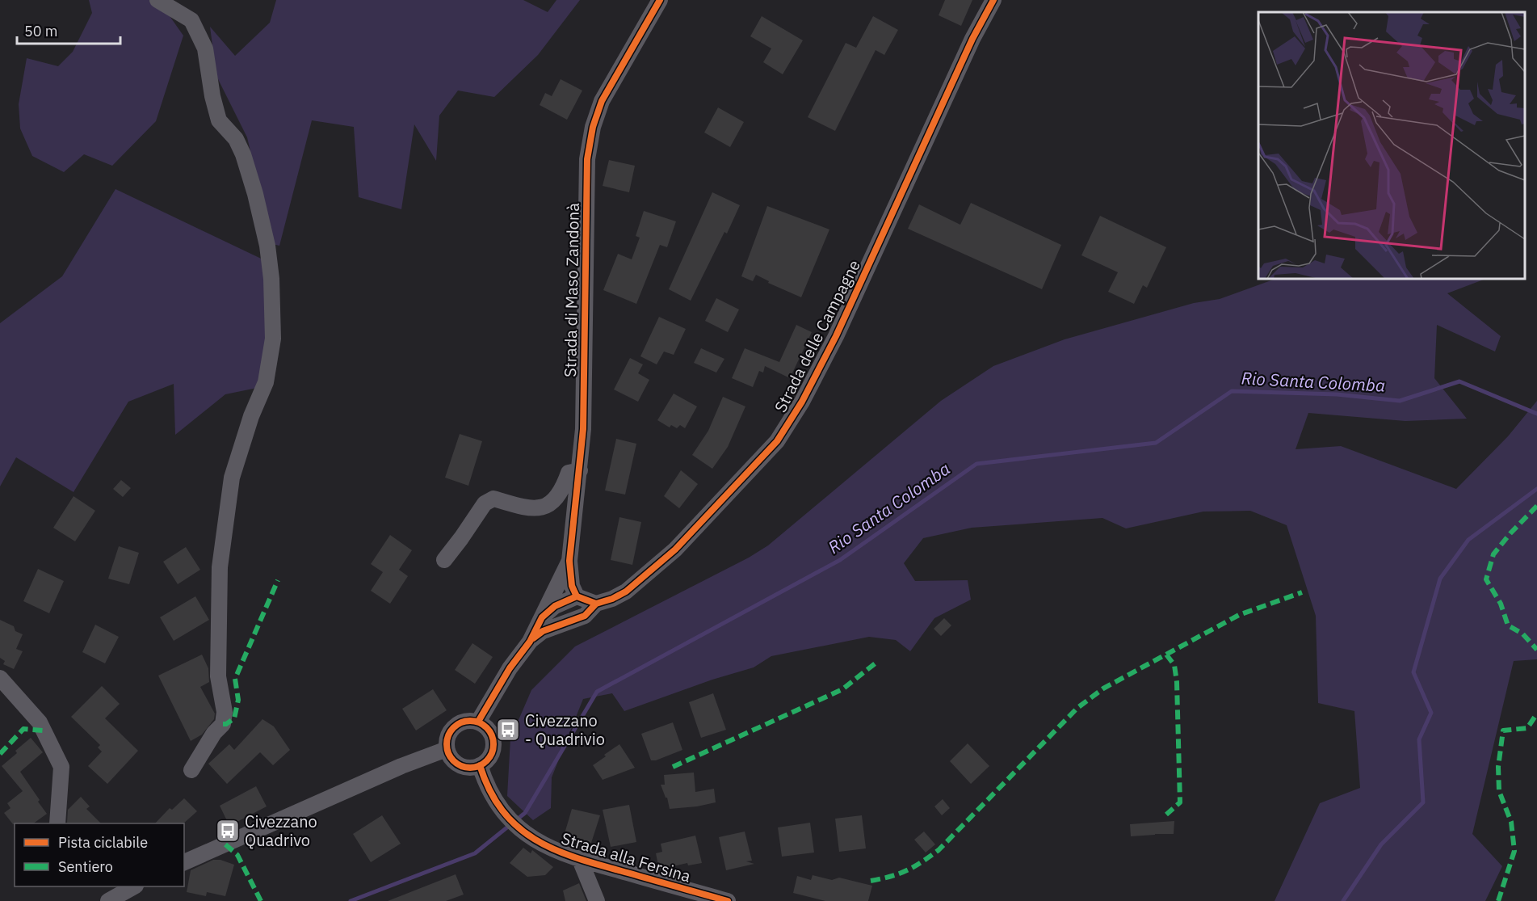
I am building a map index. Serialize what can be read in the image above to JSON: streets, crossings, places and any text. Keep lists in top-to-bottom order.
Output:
{
  "streets": {
    "street": ["Strada di Maso Zandonà", "Strada delle Campagne", "Strada alla Fersina"]
  },
  "water": ["Rio Santa Colomba"],
  "places": {
    "bus stop": ["Civezzano - Quadrivio", "Civezzano Quadrivo"]
  },
  "legend": ["Pista ciclabile", "Sentiero"],
  "scale_bar": "50 m"
}
